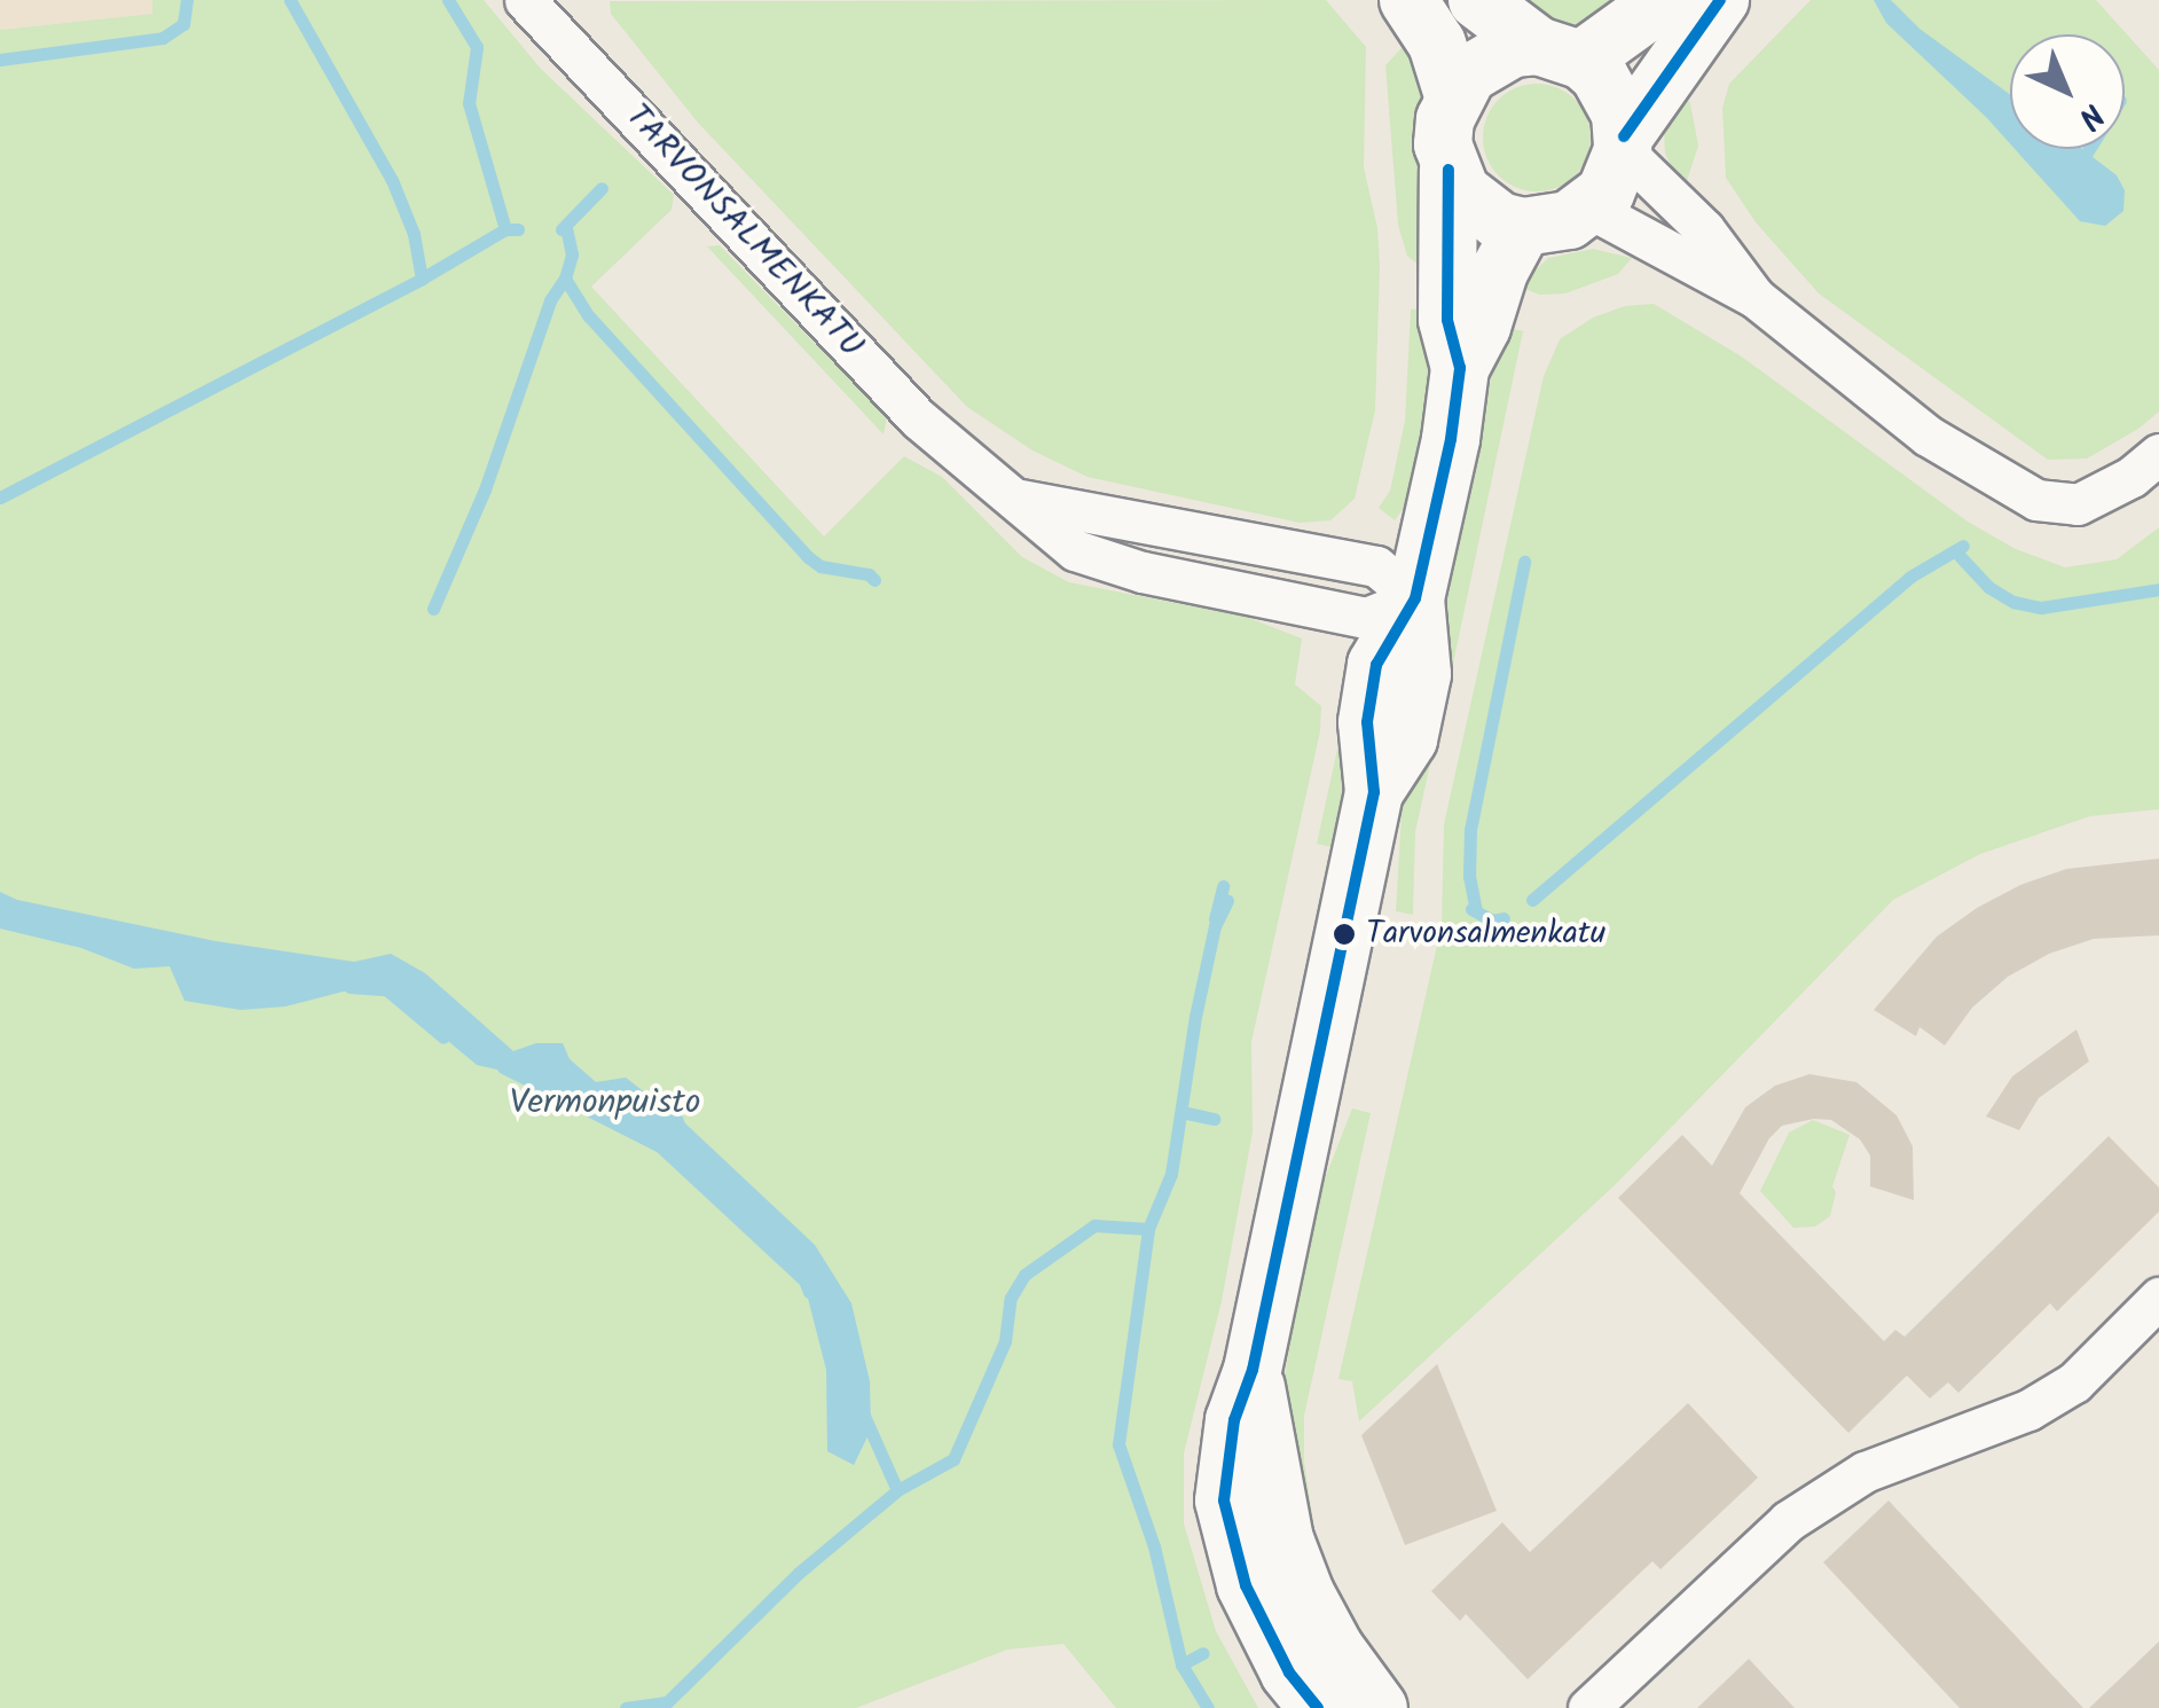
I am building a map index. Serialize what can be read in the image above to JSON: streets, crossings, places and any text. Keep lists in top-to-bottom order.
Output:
{
  "streets": {
    "street": ["TARVONSALMENKATU"]
  },
  "parks": ["Vermonpuisto"],
  "places": ["Tarvonsalmenkatu"],
  "north": "bottom right"
}
